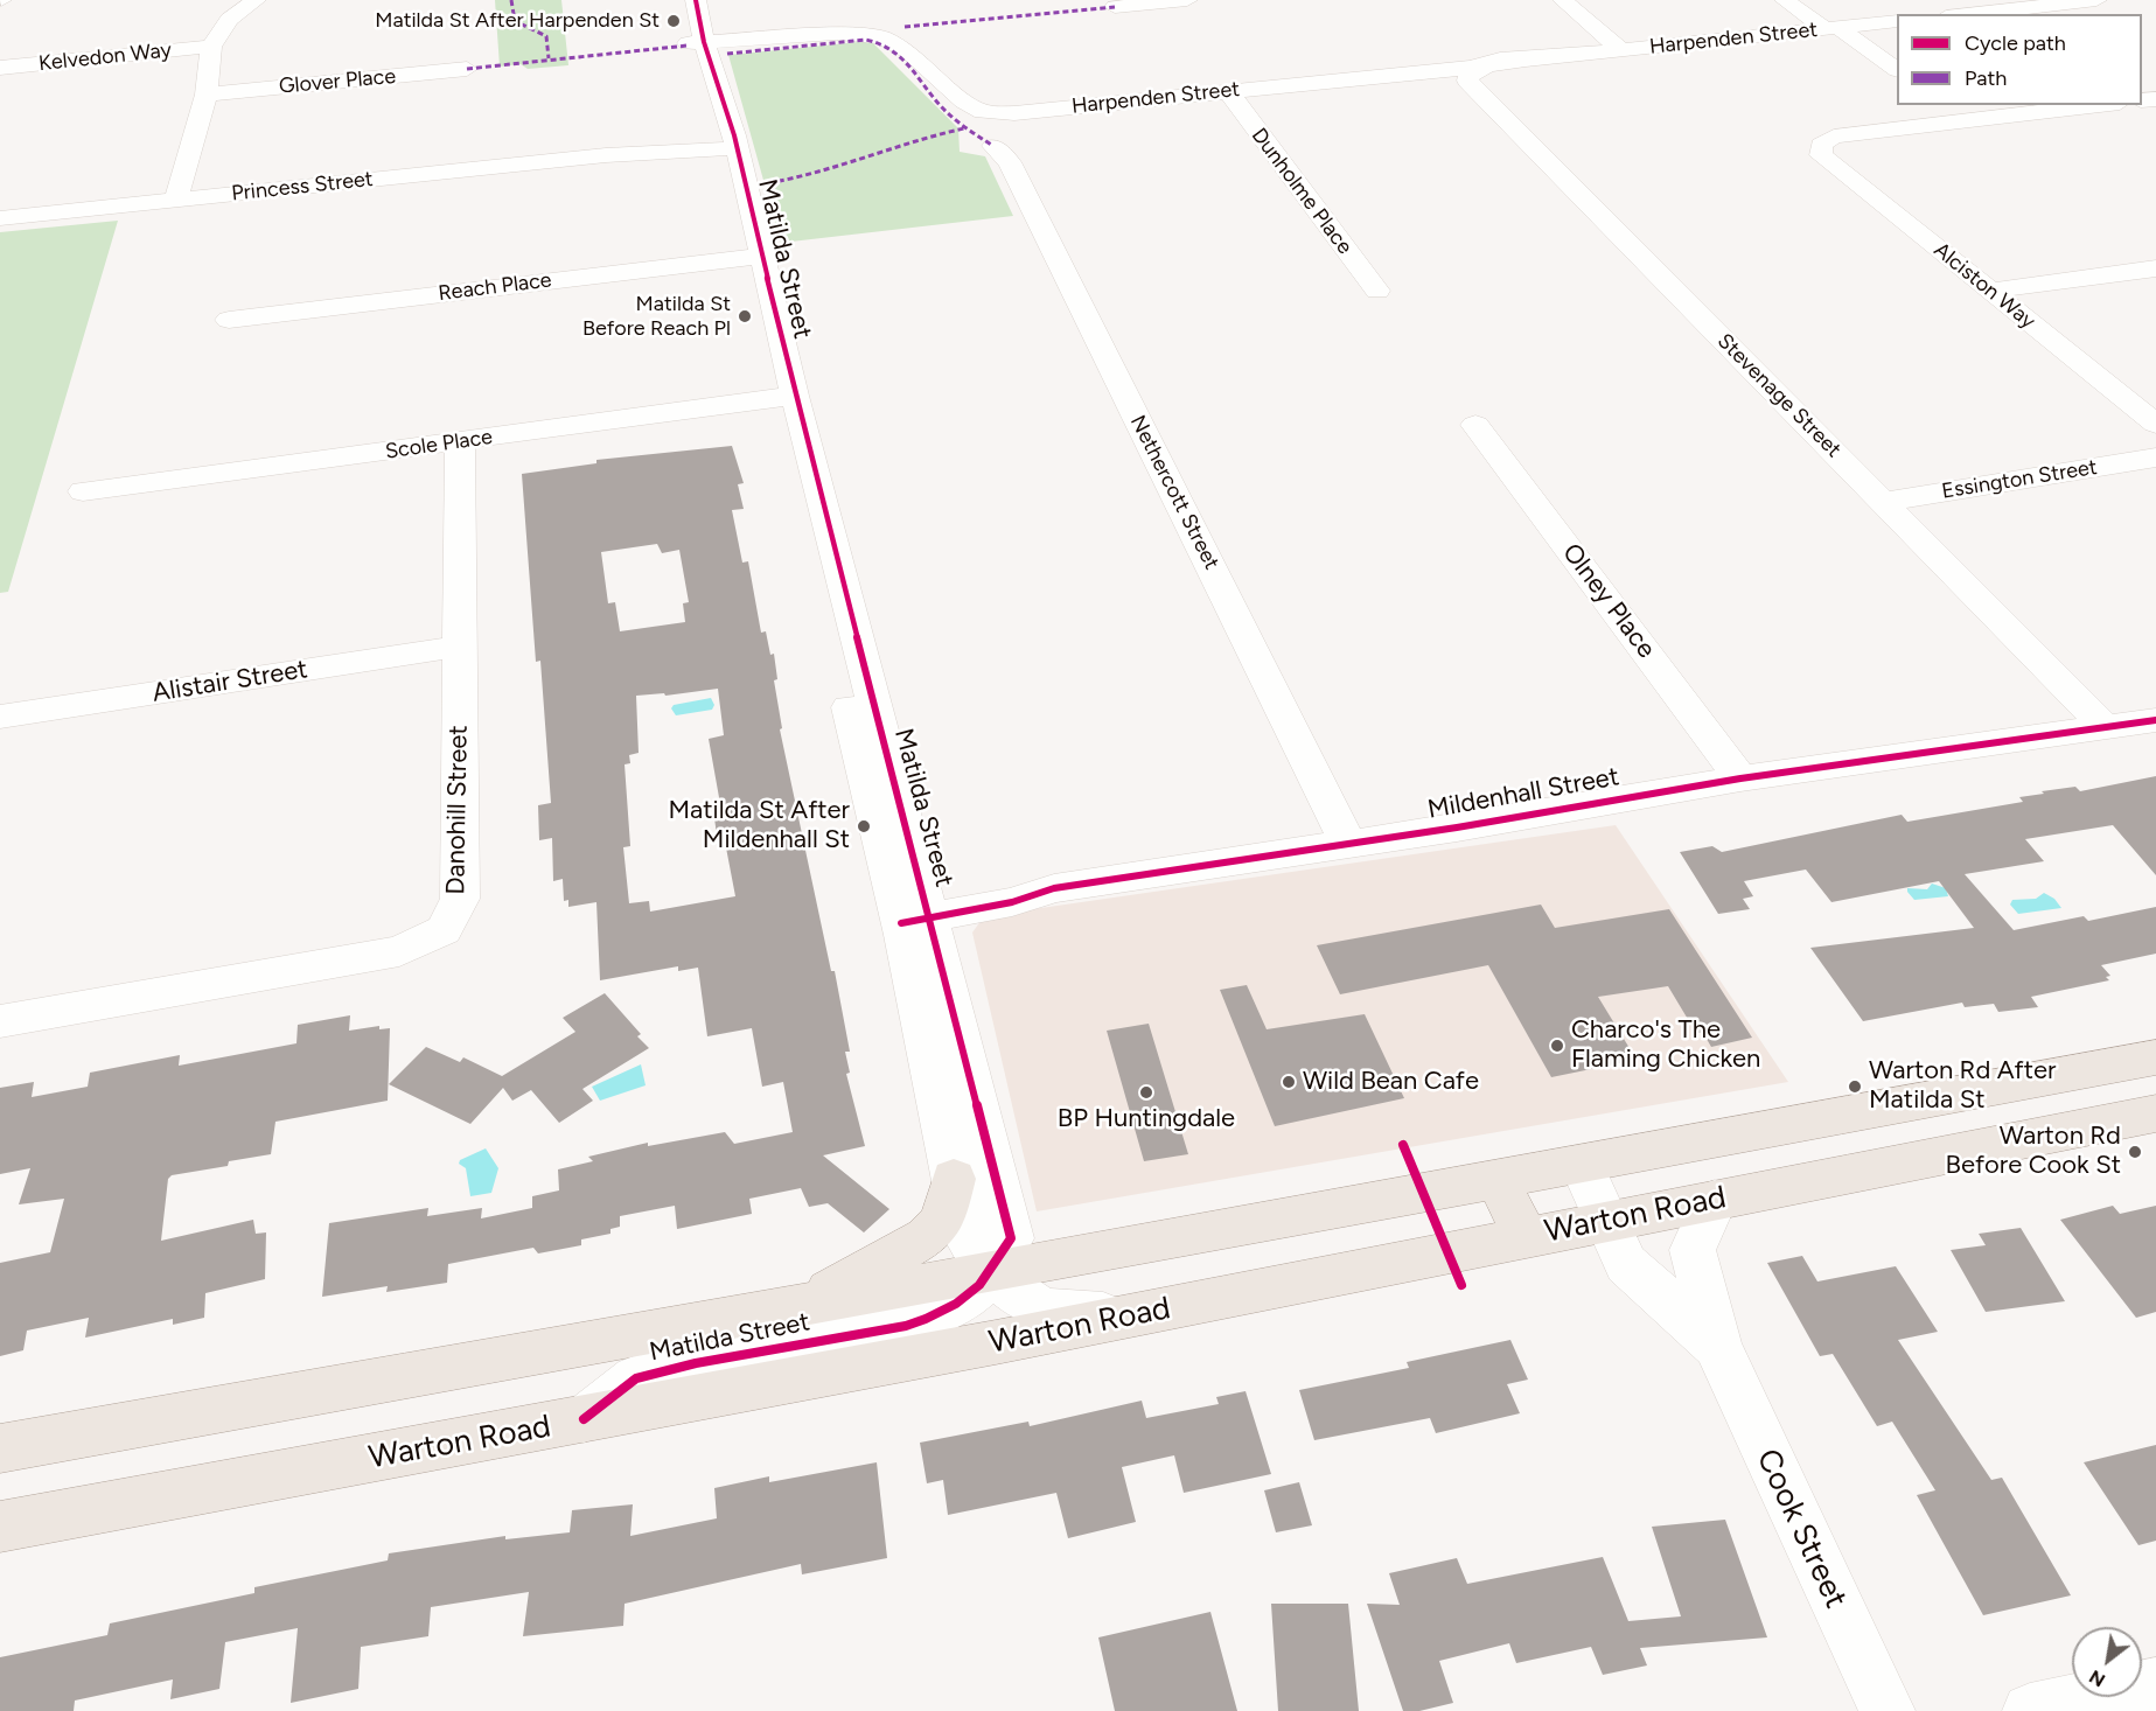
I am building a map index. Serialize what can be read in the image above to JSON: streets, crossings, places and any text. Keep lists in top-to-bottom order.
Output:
{
  "streets": {
    "main road": ["Warton Road"],
    "street": [
      "Harpenden Street",
      "Kelvedon Way",
      "Glover Place",
      "Princess Street",
      "Dunholme Place",
      "Matilda Street",
      "Alciston Way",
      "Reach Place",
      "Stevenage Street",
      "Scole Place",
      "Essington Street",
      "Nethercott Street",
      "Olney Place",
      "Alistair Street",
      "Mildenhall Street",
      "Danohill Street",
      "Cook Street"
    ]
  },
  "crossings": [
    ["Harpenden Street", "Dunholme Place"],
    ["Harpenden Street", "Matilda Street"],
    ["Harpenden Street", "Stevenage Street"],
    ["Princess Street", "Matilda Street"],
    ["Matilda Street", "Reach Place"],
    ["Matilda Street", "Scole Place"],
    ["Matilda Street", "Mildenhall Street"],
    ["Matilda Street", "Warton Road"],
    ["Stevenage Street", "Essington Street"],
    ["Stevenage Street", "Mildenhall Street"],
    ["Scole Place", "Danohill Street"],
    ["Nethercott Street", "Mildenhall Street"],
    ["Olney Place", "Mildenhall Street"],
    ["Alistair Street", "Danohill Street"],
    ["Warton Road", "Cook Street"]
  ],
  "places": [
    "Matilda St After Harpenden St",
    "Matilda St Before Reach Pl",
    "Matilda St After Mildenhall St",
    "Charco's The Flaming Chicken",
    "Wild Bean Cafe",
    "Warton Rd After Matilda St",
    "BP Huntingdale",
    "Warton Rd Before Cook St"
  ],
  "legend": ["Cycle path", "Path"],
  "north": "bottom left"
}
